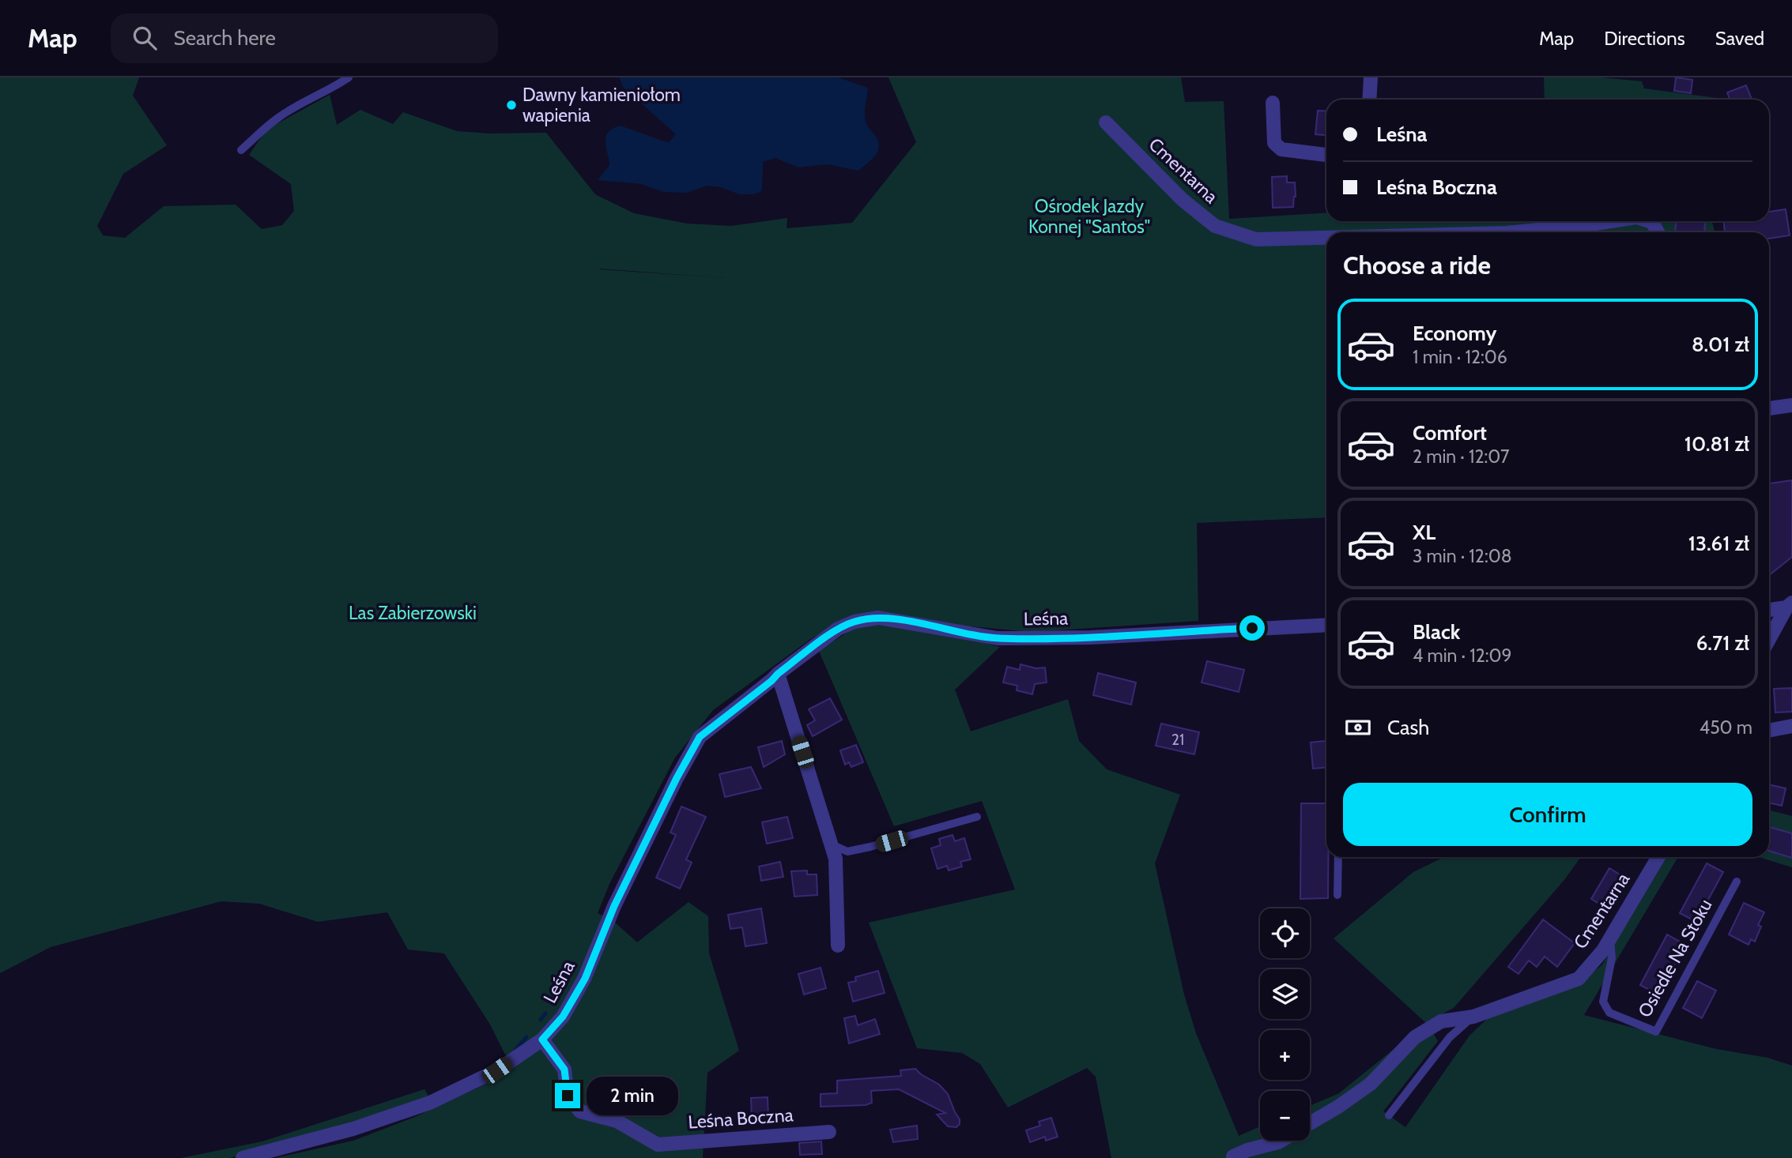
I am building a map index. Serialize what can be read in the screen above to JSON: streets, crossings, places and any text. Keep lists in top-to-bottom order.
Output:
{
  "streets": {
    "street": ["Cmentarna", "Leśna", "Leśna Boczna"],
    "lane": ["Osiedle Na Stoku"]
  },
  "crossings": [
    ["Cmentarna", "Osiedle Na Stoku"],
    ["Leśna", "Leśna Boczna"]
  ],
  "parks": ["Ośrodek Jazdy Konnej \"Santos\"", "Las Zabierzowski"],
  "places": ["Dawny kamieniołom wapienia"],
  "house_numbers": ["21"],
  "page": {
    "header": "Map",
    "search": "Search here",
    "nav": ["Map", "Directions", "Saved"],
    "banner": ["Leśna", "Leśna Boczna"],
    "heading": "Choose a ride",
    "list": [
      {
        "name": "Economy",
        "note": "1 min · 12:06",
        "value": "8.01 zł"
      },
      {
        "name": "Comfort",
        "note": "2 min · 12:07",
        "value": "10.81 zł"
      },
      {
        "name": "XL",
        "note": "3 min · 12:08",
        "value": "13.61 zł"
      },
      {
        "name": "Black",
        "note": "4 min · 12:09",
        "value": "6.71 zł"
      }
    ],
    "pay": ["Cash", "450 m"],
    "buttons": "Confirm",
    "map_buttons": ["+", "−"],
    "bubble": "2 min"
  }
}
